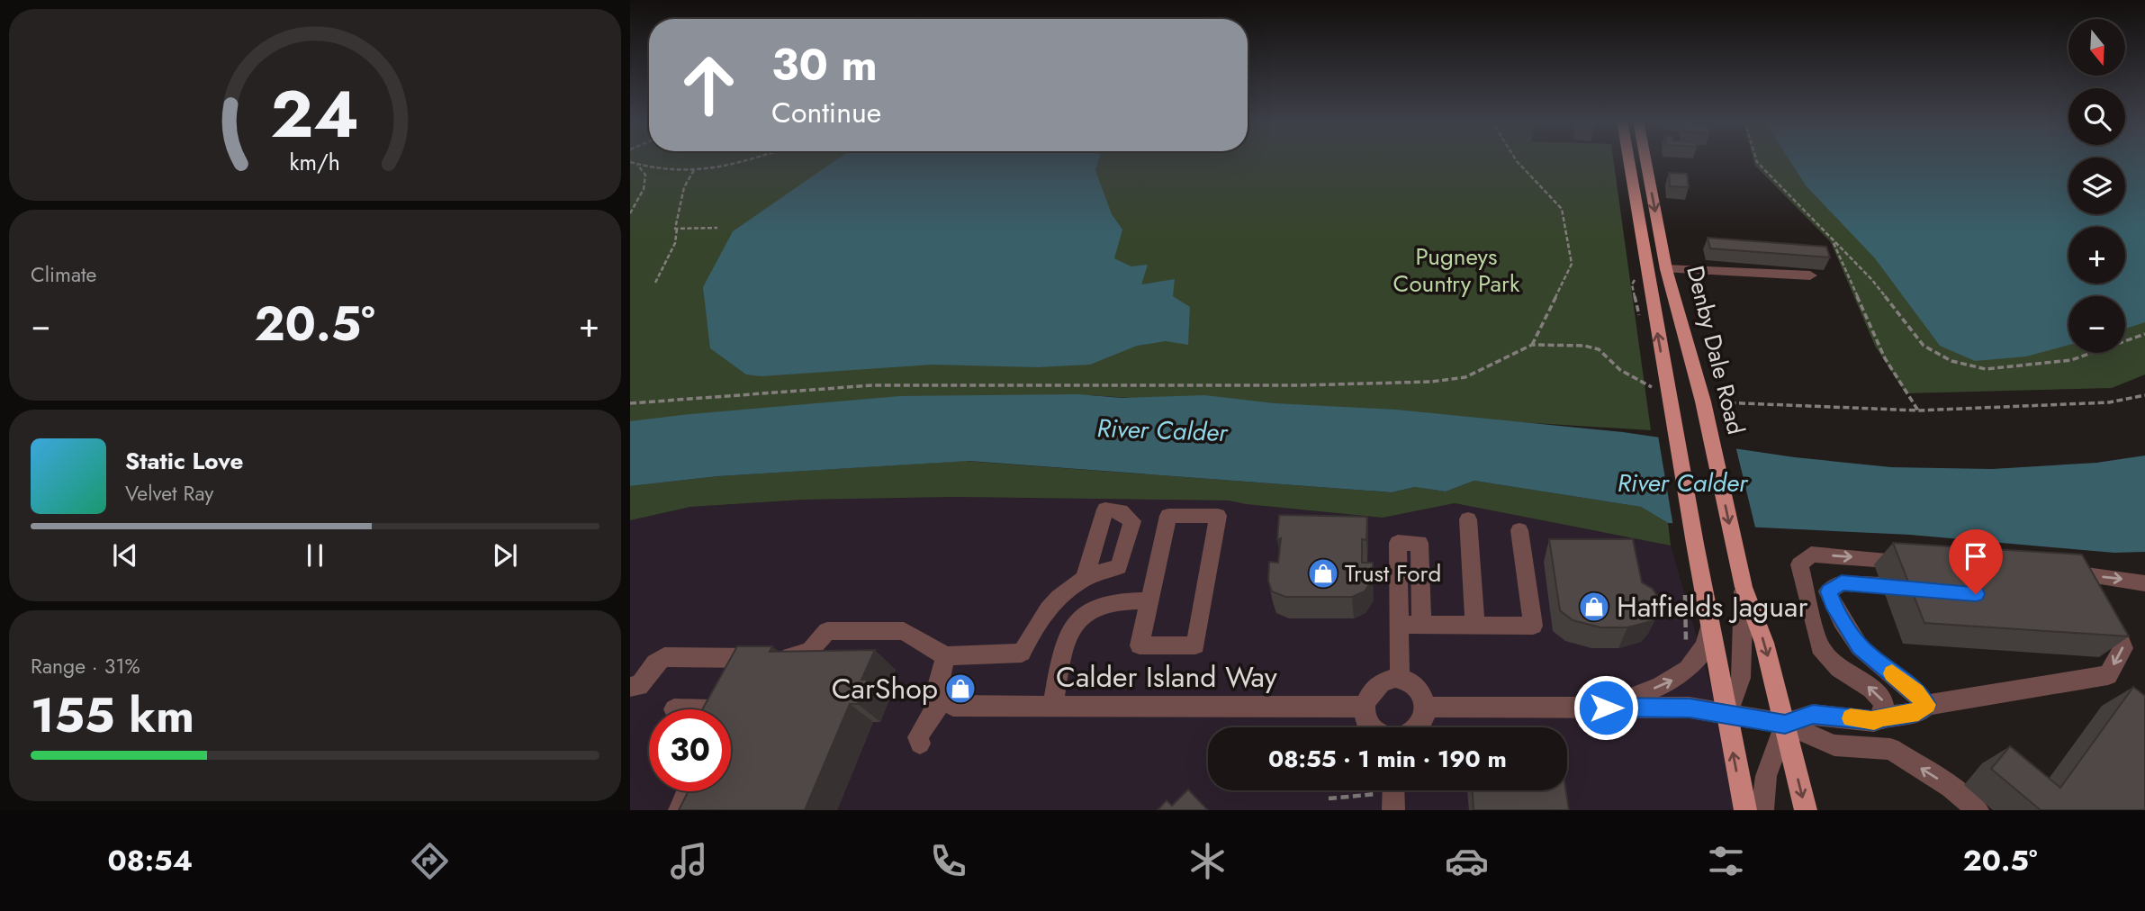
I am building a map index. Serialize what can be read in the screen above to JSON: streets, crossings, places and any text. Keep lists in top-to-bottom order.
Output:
{
  "streets": {
    "main road": ["Denby Dale Road"],
    "street": ["Calder Island Way"]
  },
  "water": ["River Calder"],
  "parks": ["Pugneys Country Park"],
  "places": {
    "shop": ["Trust Ford", "Hatfields Jaguar", "CarShop"]
  },
  "north": "bottom",
  "page": {
    "map_buttons": ["+", "−"],
    "turn": ["30 m", "Continue"],
    "tile": [
      "Climate",
      ["Range · 31%", "155 km"]
    ],
    "heat": ["−", "20.5°", "+"],
    "song": ["Static Love", "Velvet Ray"],
    "limit": "30",
    "trip": "08:55 · 1 min · 190 m",
    "tabs": ["08:54", "20.5°"],
    "gauge": ["24", "km/h"]
  }
}
